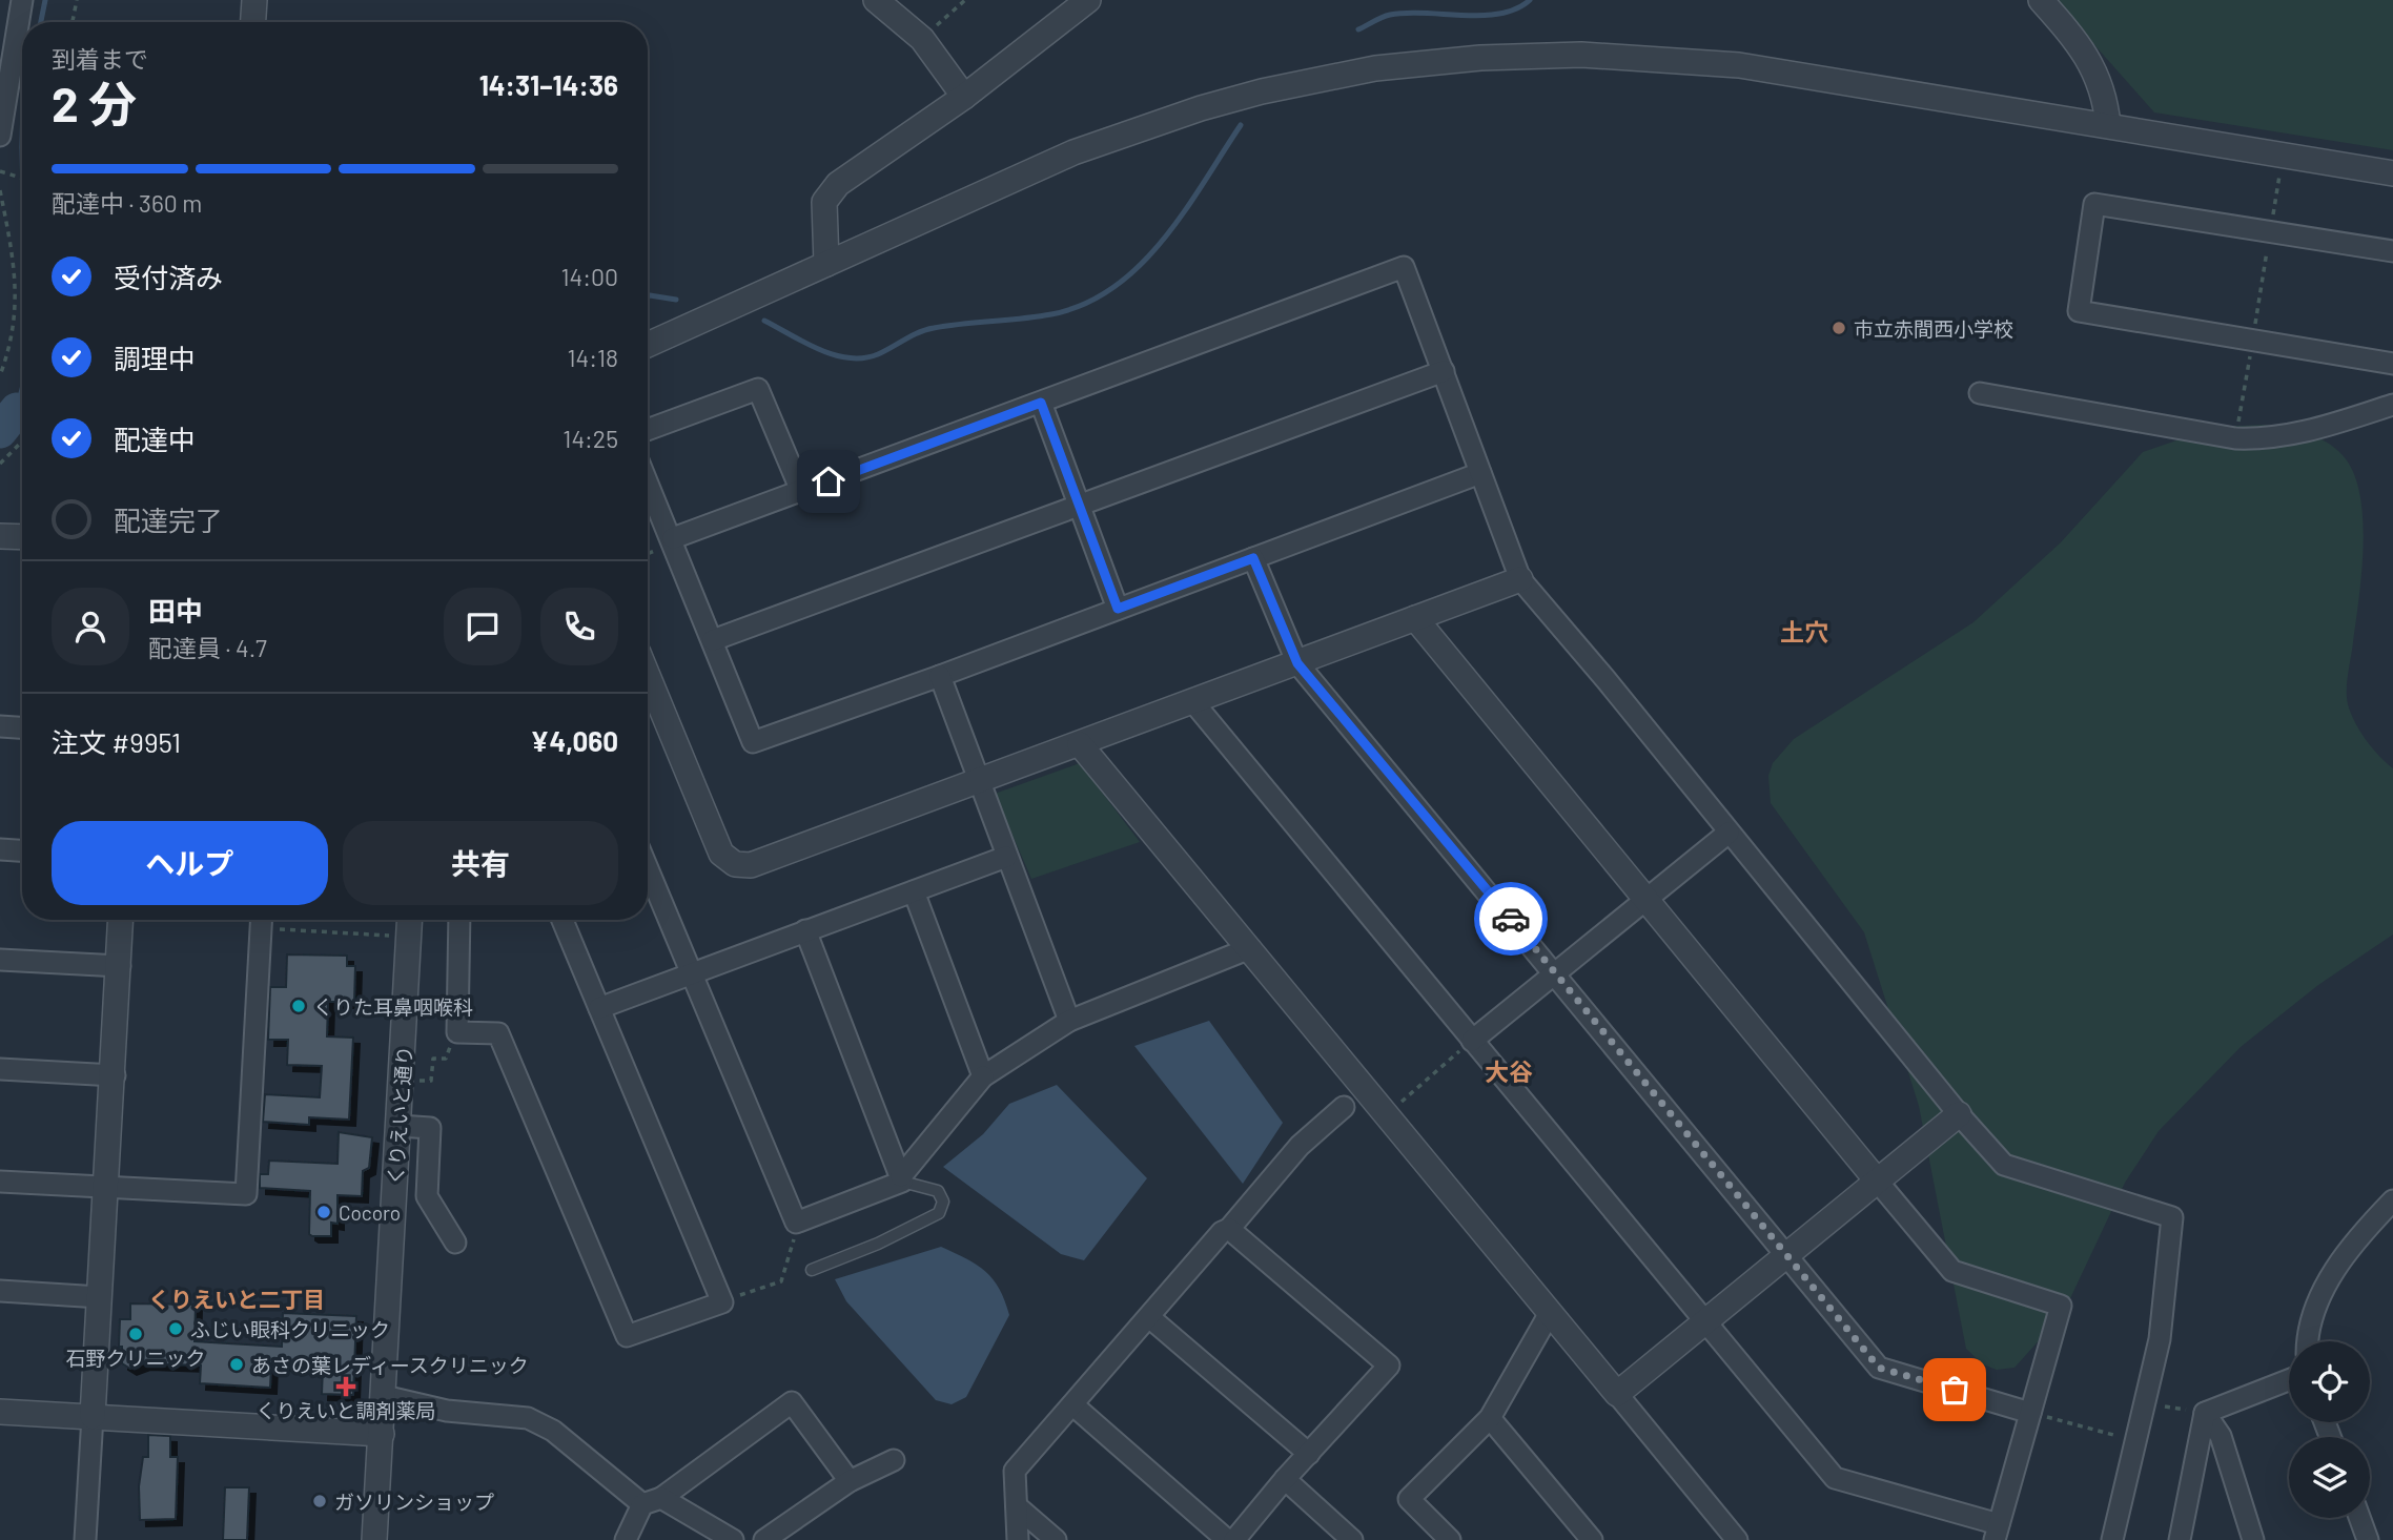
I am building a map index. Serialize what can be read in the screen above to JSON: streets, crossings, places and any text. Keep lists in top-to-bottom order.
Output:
{
  "streets": {
    "street": ["くりえいと通り"]
  },
  "districts": ["土穴", "大谷", "くりえいと二丁目"],
  "places": {
    "other": [
      "市立赤間西小学校",
      "くりた耳鼻咽喉科",
      "Cocoro",
      "ふじい眼科クリニック",
      "石野クリニック",
      "あさの葉レディースクリニック",
      "ガソリンショップ"
    ],
    "health": ["くりえいと調剤薬局"]
  },
  "page": {
    "heading": ["2 分", "到着まで", "14:31–14:36"],
    "panel": [
      "田中",
      "配達員 · 4.7",
      "注文 #9951",
      "¥4,060"
    ],
    "bar": "配達中 · 360 m",
    "list": [
      ["受付済み", "14:00"],
      ["調理中", "14:18"],
      ["配達中", "14:25"],
      "配達完了"
    ],
    "buttons": ["ヘルプ", "共有"]
  }
}
